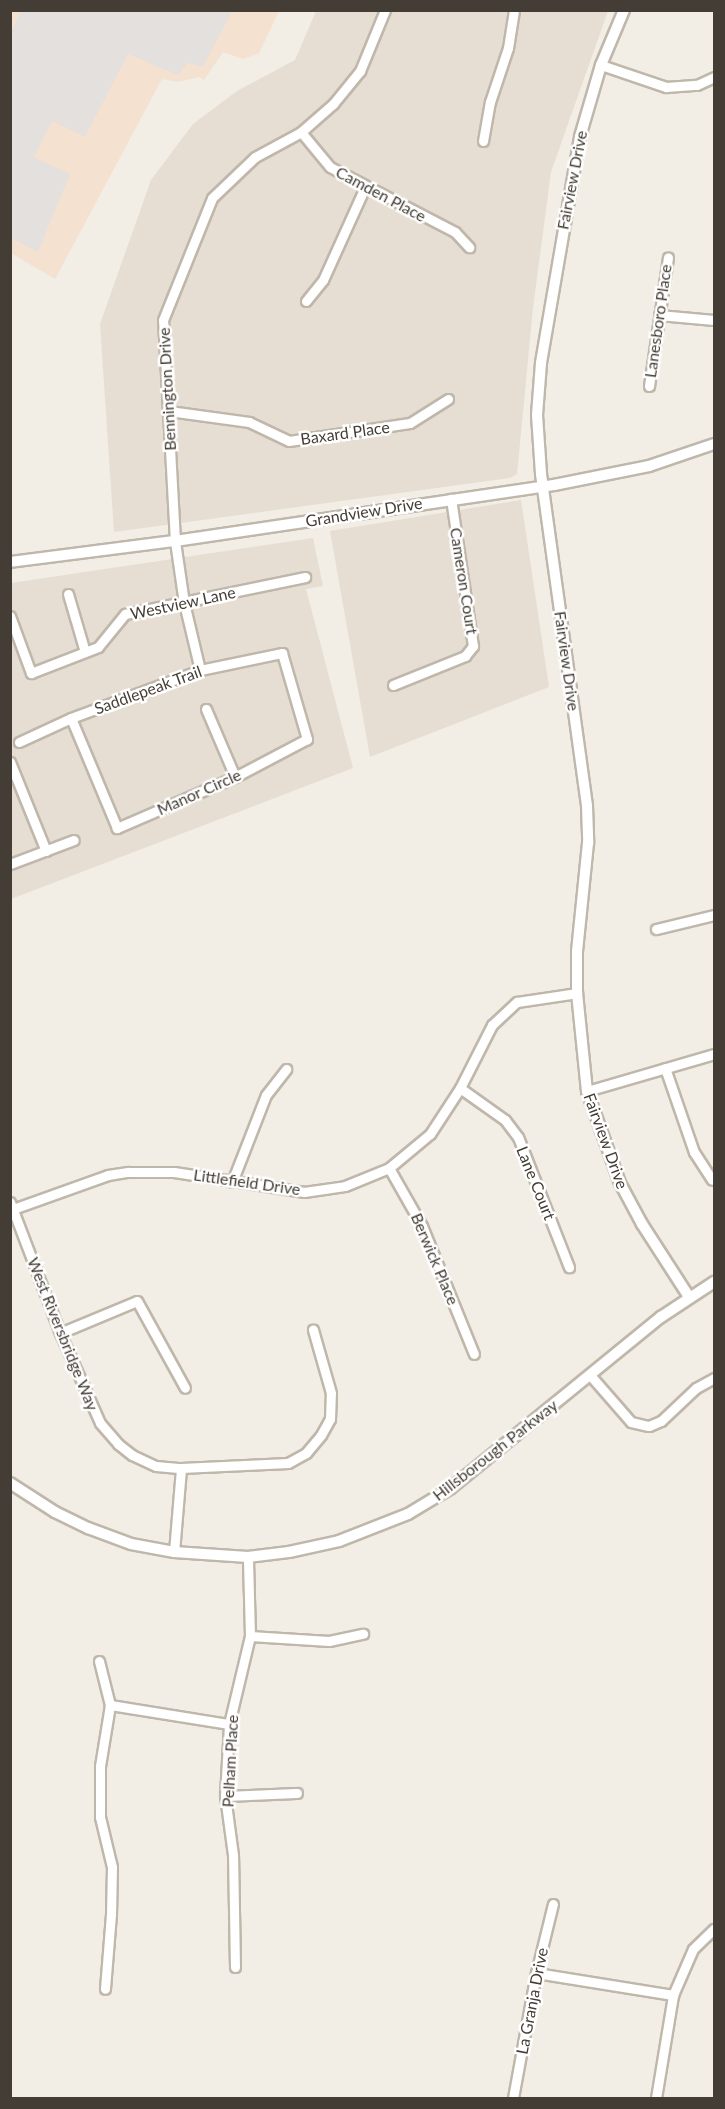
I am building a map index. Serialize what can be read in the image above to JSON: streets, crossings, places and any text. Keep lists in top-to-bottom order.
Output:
{
  "streets": {
    "street": [
      "Fairview Drive",
      "Camden Place",
      "Lanesboro Place",
      "Bennington Drive",
      "Baxard Place",
      "Grandview Drive",
      "Cameron Court",
      "Westview Lane",
      "Saddlepeak Trail",
      "Manor Circle",
      "Littlefield Drive",
      "Lane Court",
      "Berwick Place",
      "West Riversbridge Way",
      "Hillsborough Parkway",
      "Pelham Place",
      "La Granja Drive"
    ]
  },
  "crossings": [
    ["Fairview Drive", "Grandview Drive"],
    ["Fairview Drive", "Littlefield Drive"],
    ["Fairview Drive", "Hillsborough Parkway"],
    ["Camden Place", "Bennington Drive"],
    ["Bennington Drive", "Baxard Place"],
    ["Bennington Drive", "Grandview Drive"],
    ["Bennington Drive", "Westview Lane"],
    ["Bennington Drive", "Saddlepeak Trail"],
    ["Grandview Drive", "Cameron Court"],
    ["Saddlepeak Trail", "Manor Circle"],
    ["Littlefield Drive", "Lane Court"],
    ["Littlefield Drive", "Berwick Place"],
    ["Littlefield Drive", "West Riversbridge Way"],
    ["Hillsborough Parkway", "Pelham Place"]
  ]
}
